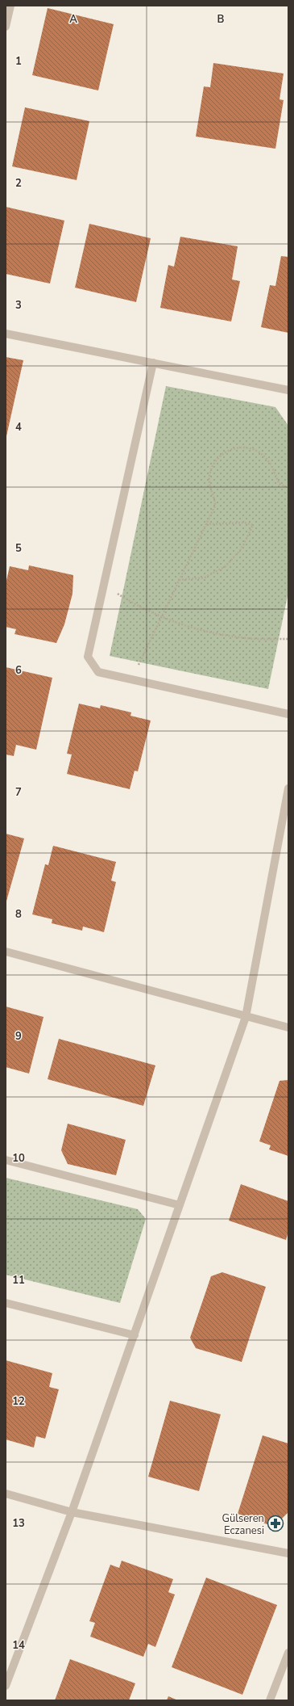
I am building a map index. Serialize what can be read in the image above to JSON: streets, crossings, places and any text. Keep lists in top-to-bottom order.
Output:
{
  "places": {
    "pharmacy": ["Gülseren Eczanesi"]
  },
  "grid": {
    "columns": ["A", "B"],
    "rows": [
      "1",
      "2",
      "3",
      "4",
      "5",
      "6",
      "7",
      "8",
      "9",
      "10",
      "11",
      "12",
      "13",
      "14"
    ]
  }
}
